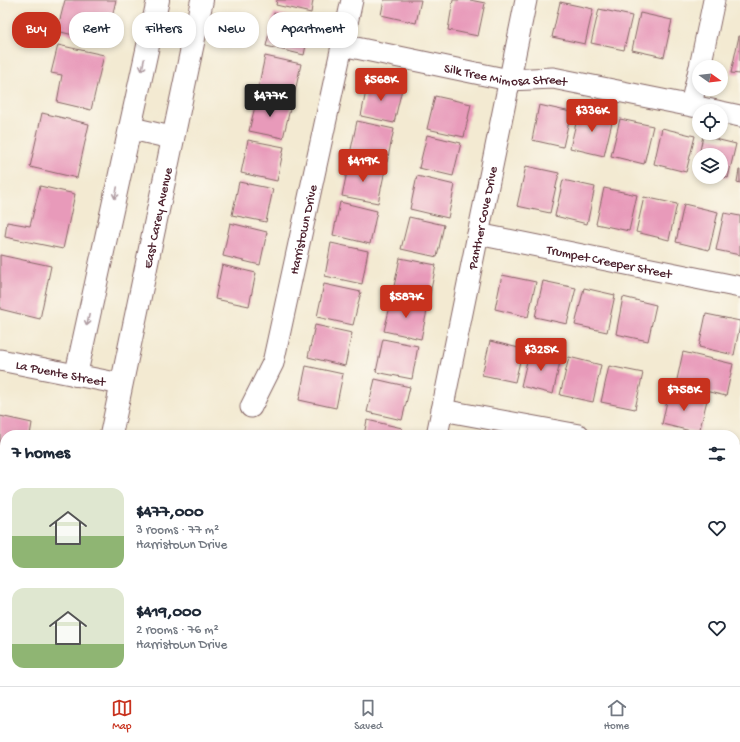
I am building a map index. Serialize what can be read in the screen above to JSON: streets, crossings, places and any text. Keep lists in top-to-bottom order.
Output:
{
  "streets": {
    "main road": ["East Carey Avenue"],
    "street": [
      "Silk Tree Mimosa Street",
      "Panther Cove Drive",
      "Harristown Drive",
      "Trumpet Creeper Street",
      "La Puente Street"
    ]
  },
  "crossings": [
    ["Silk Tree Mimosa Street", "Panther Cove Drive"],
    ["East Carey Avenue", "La Puente Street"],
    ["Panther Cove Drive", "Trumpet Creeper Street"]
  ],
  "north": "right",
  "page": {
    "chip": [
      "Buy",
      "Rent",
      "Filters",
      "New",
      "Apartment"
    ],
    "price": [
      "$568K",
      "$477K",
      "$336K",
      "$419K",
      "$587K",
      "$325K",
      "$758K"
    ],
    "heading": "7 homes",
    "list": [
      {
        "name": "$477,000",
        "note": "3 rooms · 77 m² · Harristown Drive"
      },
      {
        "name": "$419,000",
        "note": "2 rooms · 76 m² · Harristown Drive"
      }
    ],
    "tabs": ["Map", "Saved", "Home"]
  }
}
